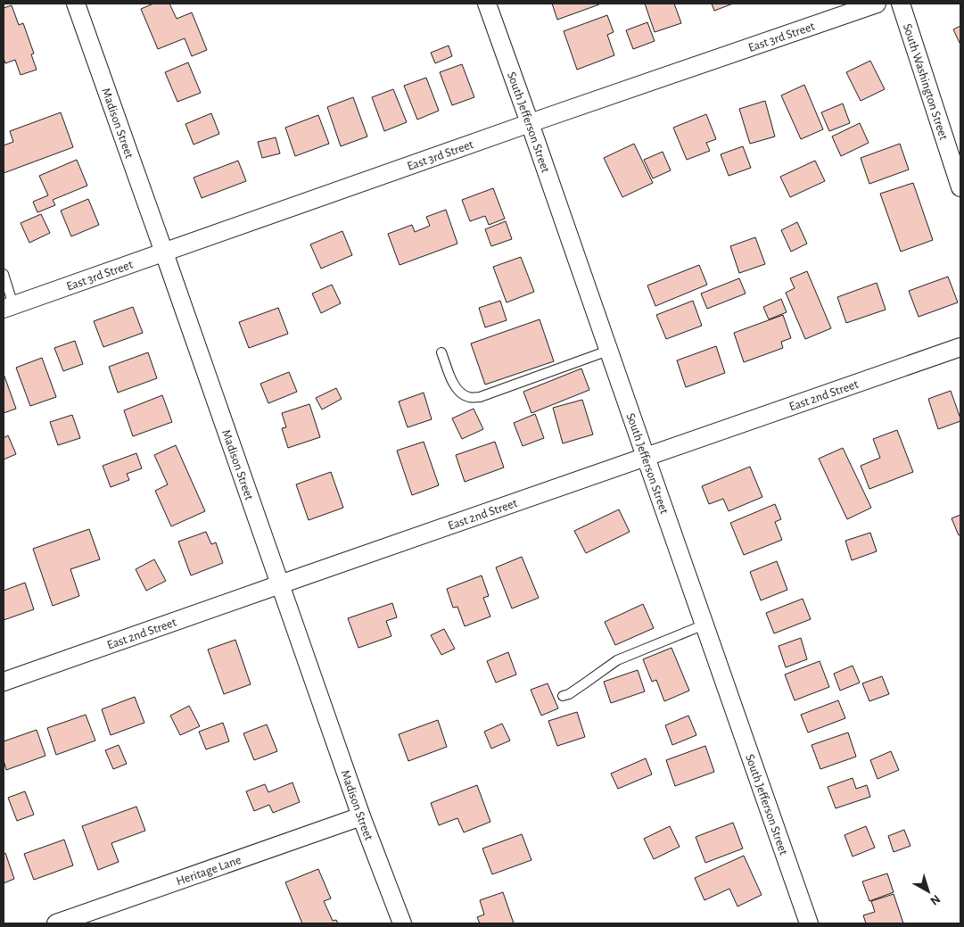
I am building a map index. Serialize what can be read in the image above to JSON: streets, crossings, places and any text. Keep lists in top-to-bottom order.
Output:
{
  "streets": {
    "street": [
      "East 3rd Street",
      "South Washington Street",
      "South Jefferson Street",
      "Madison Street",
      "East 2nd Street",
      "Heritage Lane"
    ]
  },
  "crossings": [
    ["East 3rd Street", "South Jefferson Street"],
    ["East 3rd Street", "Madison Street"],
    ["South Jefferson Street", "East 2nd Street"],
    ["Madison Street", "East 2nd Street"],
    ["Madison Street", "Heritage Lane"]
  ],
  "north": "bottom right"
}
